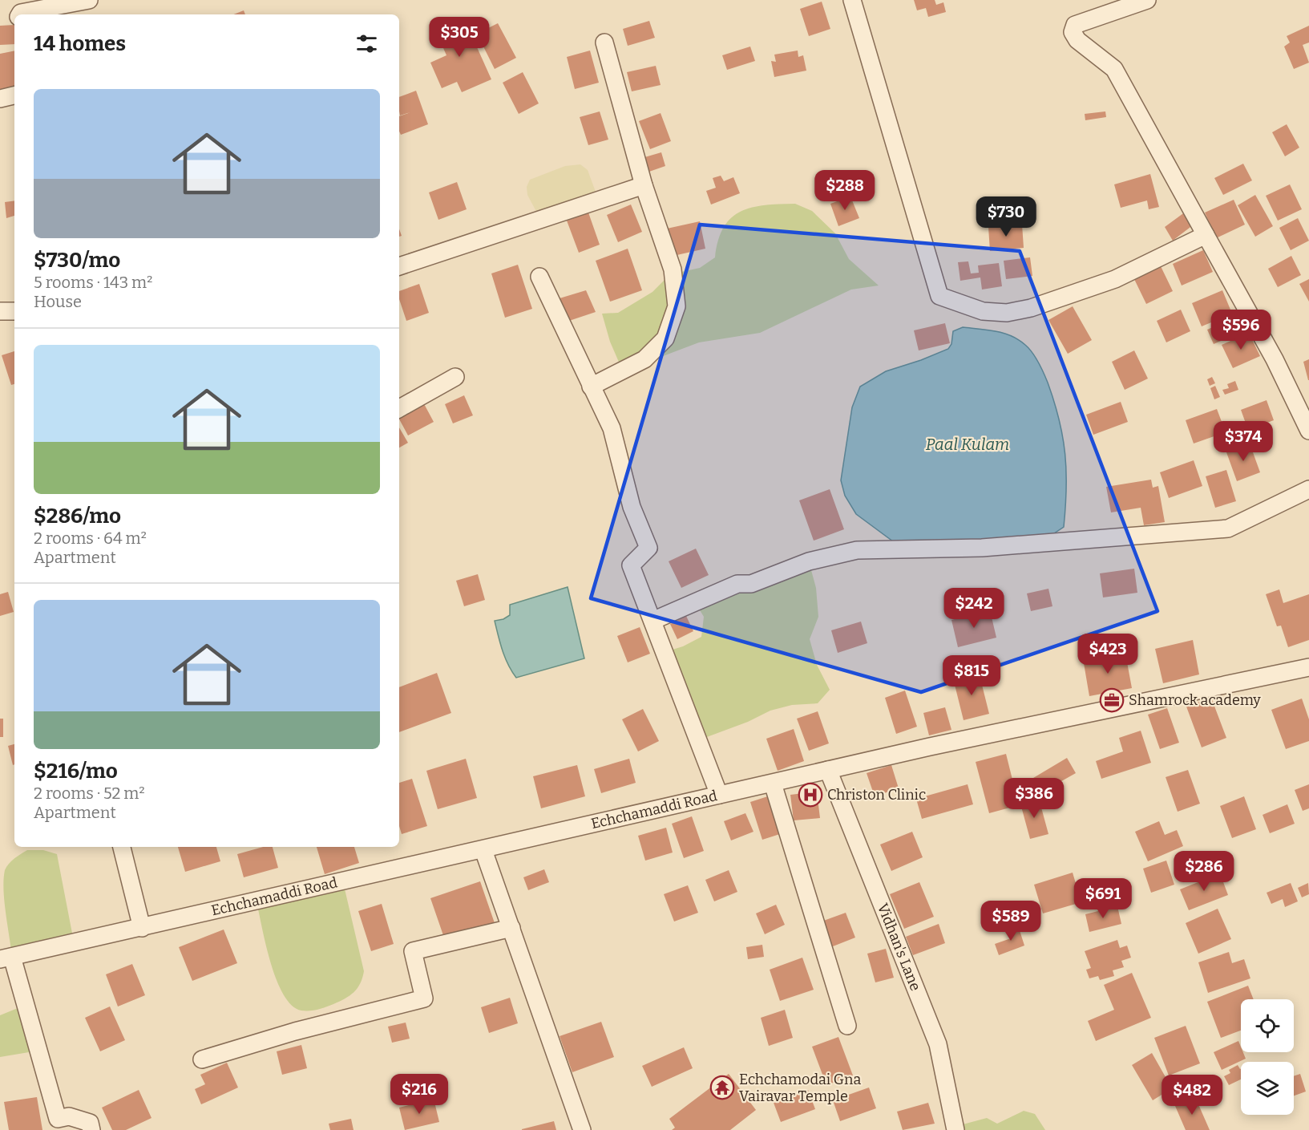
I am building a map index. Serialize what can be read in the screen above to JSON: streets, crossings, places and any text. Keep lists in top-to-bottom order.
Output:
{
  "streets": {
    "street": ["Echchamaddi Road", "Vidhan's Lane"]
  },
  "crossings": [
    ["Echchamaddi Road", "Vidhan's Lane"]
  ],
  "water": ["Paal Kulam"],
  "places": {
    "office": ["Shamrock academy"],
    "hospital": ["Christon Clinic"],
    "temple": ["Echchamodai Gna Vairavar Temple"]
  },
  "page": {
    "heading": "14 homes",
    "price": [
      "$305",
      "$288",
      "$730",
      "$596",
      "$374",
      "$242",
      "$423",
      "$815",
      "$386",
      "$286",
      "$691",
      "$589",
      "$216",
      "$482"
    ],
    "list": [
      {
        "name": "$730/mo",
        "note": "5 rooms · 143 m² · House"
      },
      {
        "name": "$286/mo",
        "note": "2 rooms · 64 m² · Apartment"
      },
      {
        "name": "$216/mo",
        "note": "2 rooms · 52 m² · Apartment"
      }
    ]
  }
}
